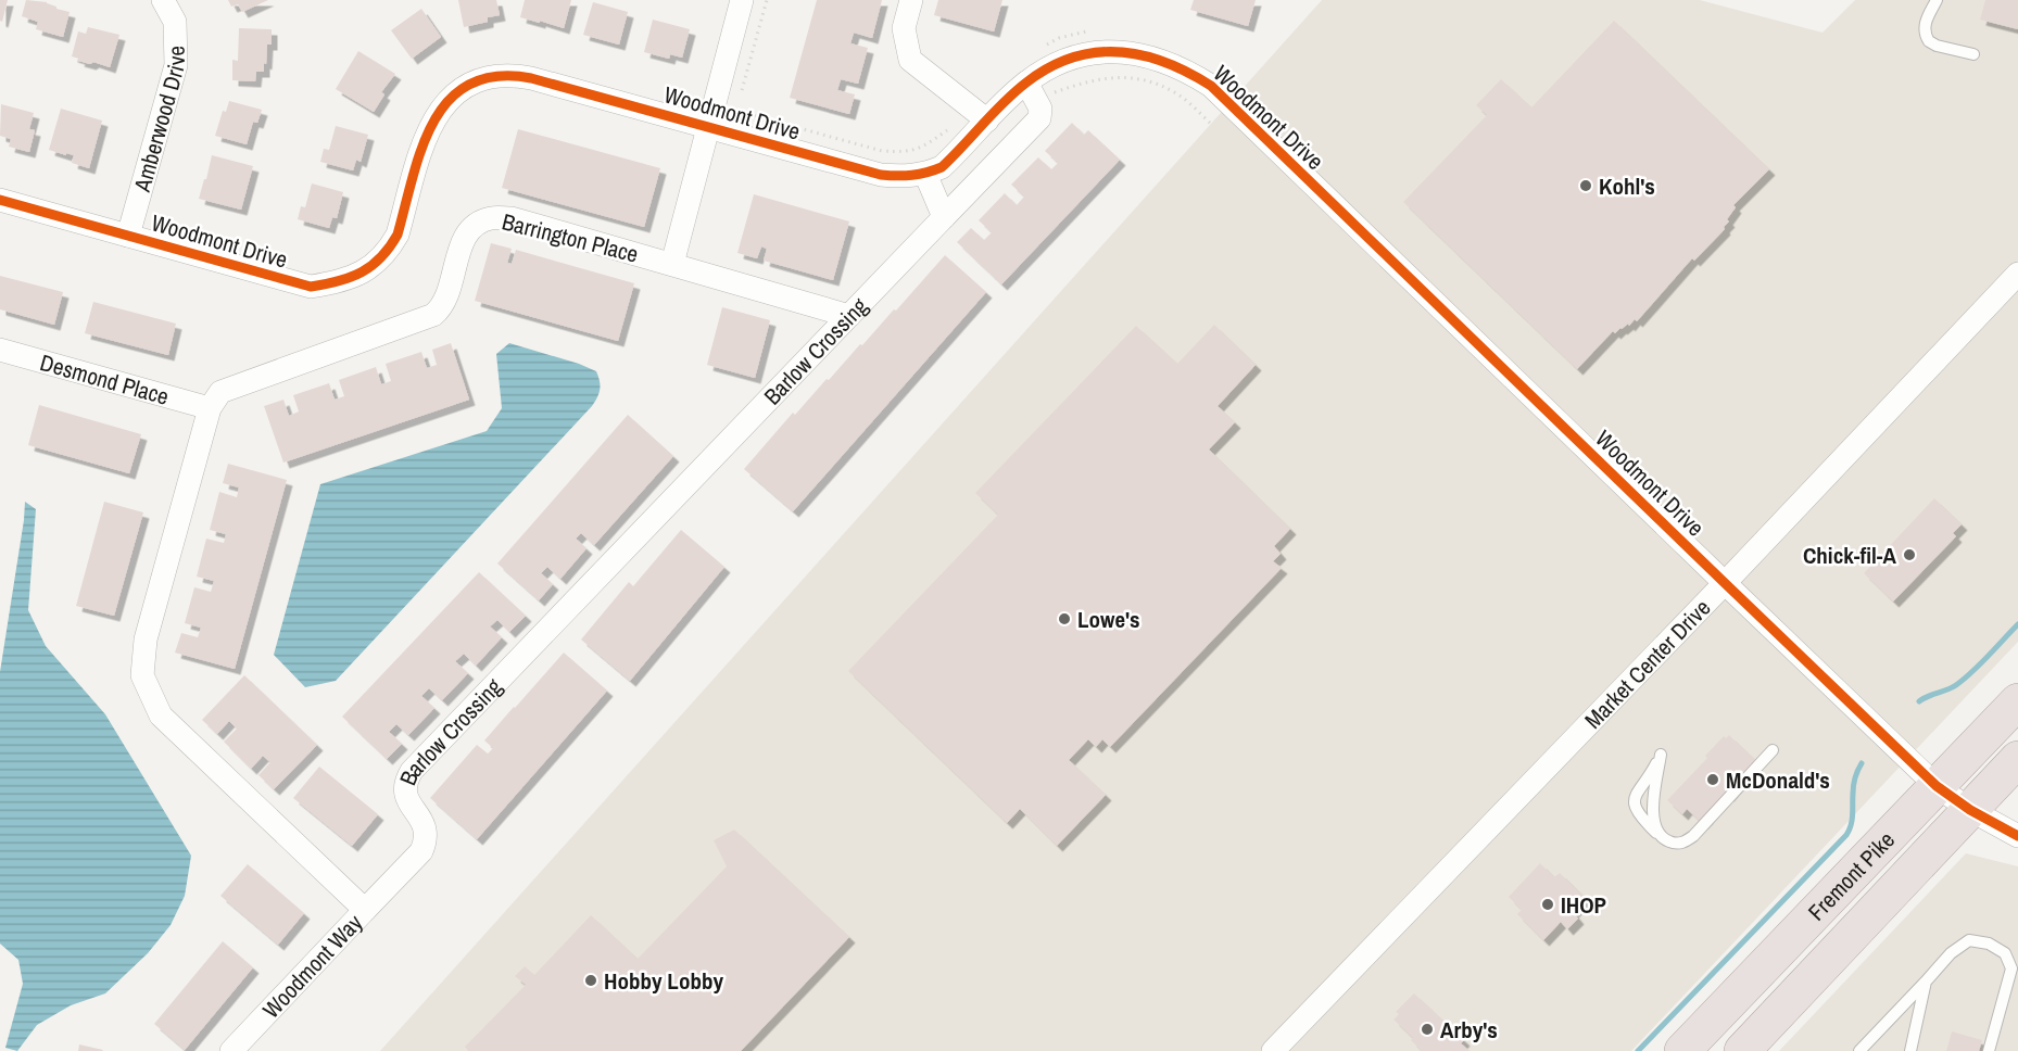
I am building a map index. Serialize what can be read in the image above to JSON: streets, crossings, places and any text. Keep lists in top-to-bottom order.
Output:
{
  "streets": {
    "highway": ["Fremont Pike"],
    "street": [
      "Woodmont Drive",
      "Amberwood Drive",
      "Barrington Place",
      "Barlow Crossing",
      "Desmond Place",
      "Market Center Drive",
      "Woodmont Way"
    ]
  },
  "crossings": [
    ["Woodmont Drive", "Amberwood Drive"],
    ["Woodmont Drive", "Barlow Crossing"],
    ["Woodmont Drive", "Market Center Drive"],
    ["Woodmont Drive", "Fremont Pike"],
    ["Barrington Place", "Barlow Crossing"],
    ["Barrington Place", "Desmond Place"],
    ["Barlow Crossing", "Woodmont Way"]
  ],
  "places": [
    "Kohl's",
    "Chick-fil-A",
    "Lowe's",
    "McDonald's",
    "IHOP",
    "Hobby Lobby",
    "Arby's"
  ]
}
